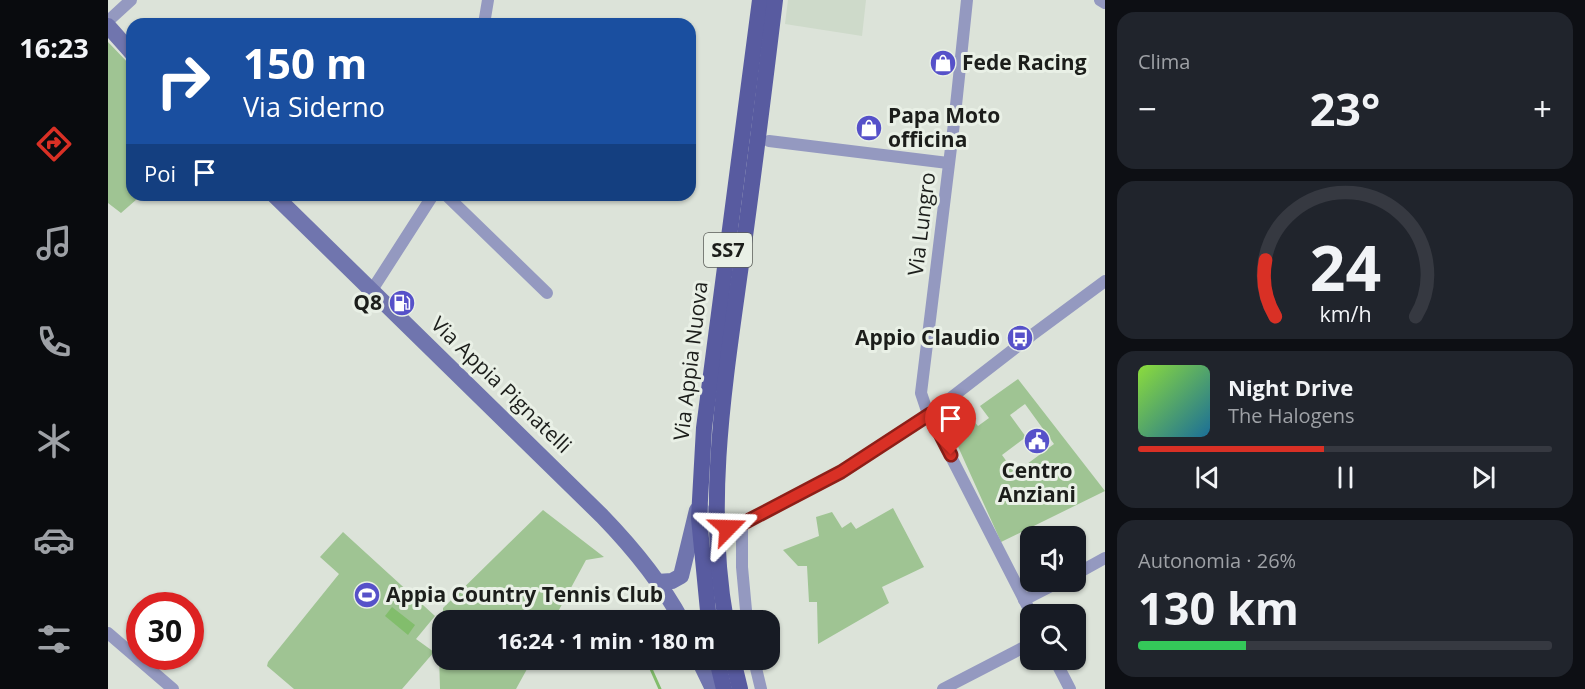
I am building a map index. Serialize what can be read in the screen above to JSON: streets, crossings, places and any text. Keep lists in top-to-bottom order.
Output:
{
  "streets": {
    "main road": ["SS7", "Via Appia Nuova", "Via Appia Pignatelli"],
    "street": ["Via Lungro"]
  },
  "places": {
    "shop": ["Fede Racing", "Papa Moto officina"],
    "fuel station": ["Q8"],
    "bus stop": ["Appio Claudio"],
    "public building": ["Centro Anziani"],
    "sports": ["Appia Country Tennis Club"]
  },
  "page": {
    "tabs": "16:23",
    "tile": [
      "Clima",
      ["Autonomia · 26%", "130 km"]
    ],
    "turn": ["150 m", "Via Siderno"],
    "heat": ["−", "23°", "+"],
    "then": "Poi",
    "song": ["Night Drive", "The Halogens"],
    "limit": "30",
    "trip": "16:24 · 1 min · 180 m",
    "gauge": ["24", "km/h"]
  }
}
